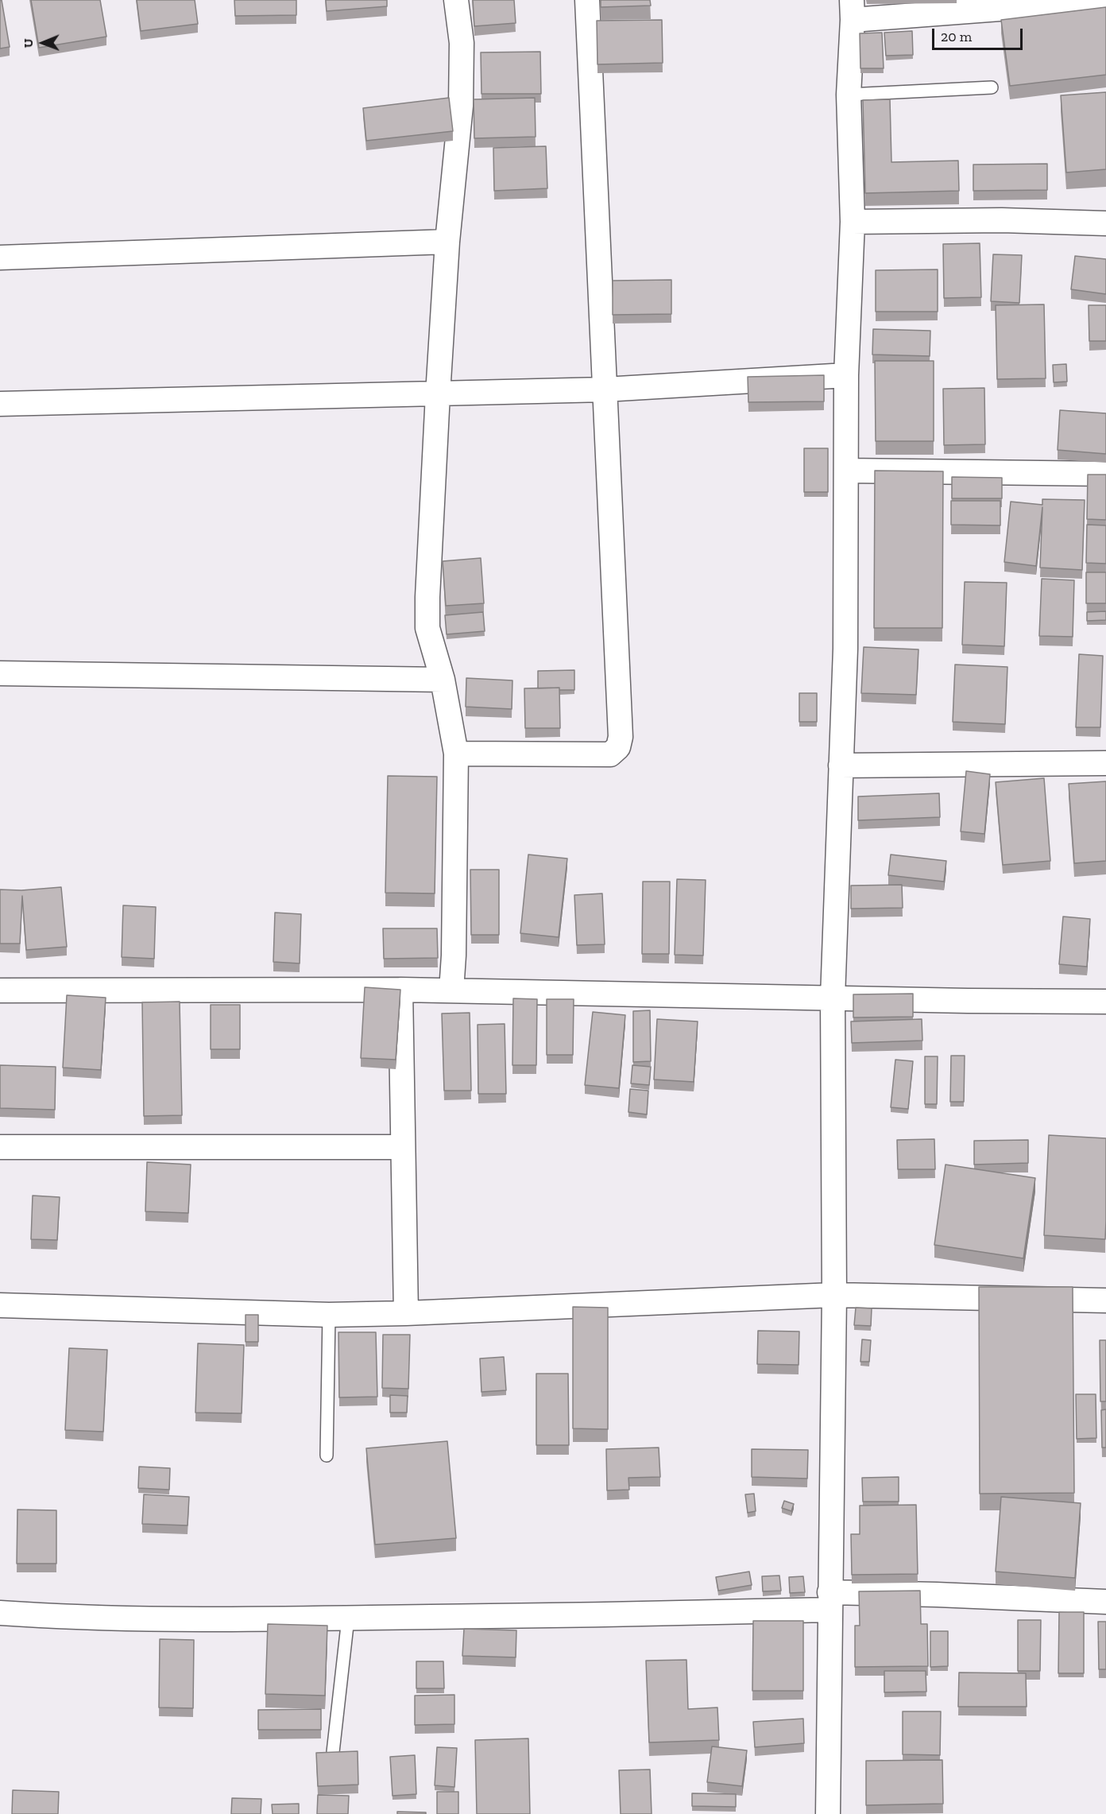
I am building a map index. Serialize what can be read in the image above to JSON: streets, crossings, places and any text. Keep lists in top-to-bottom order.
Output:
{
  "scale_bar": "20 m",
  "north": "left"
}
